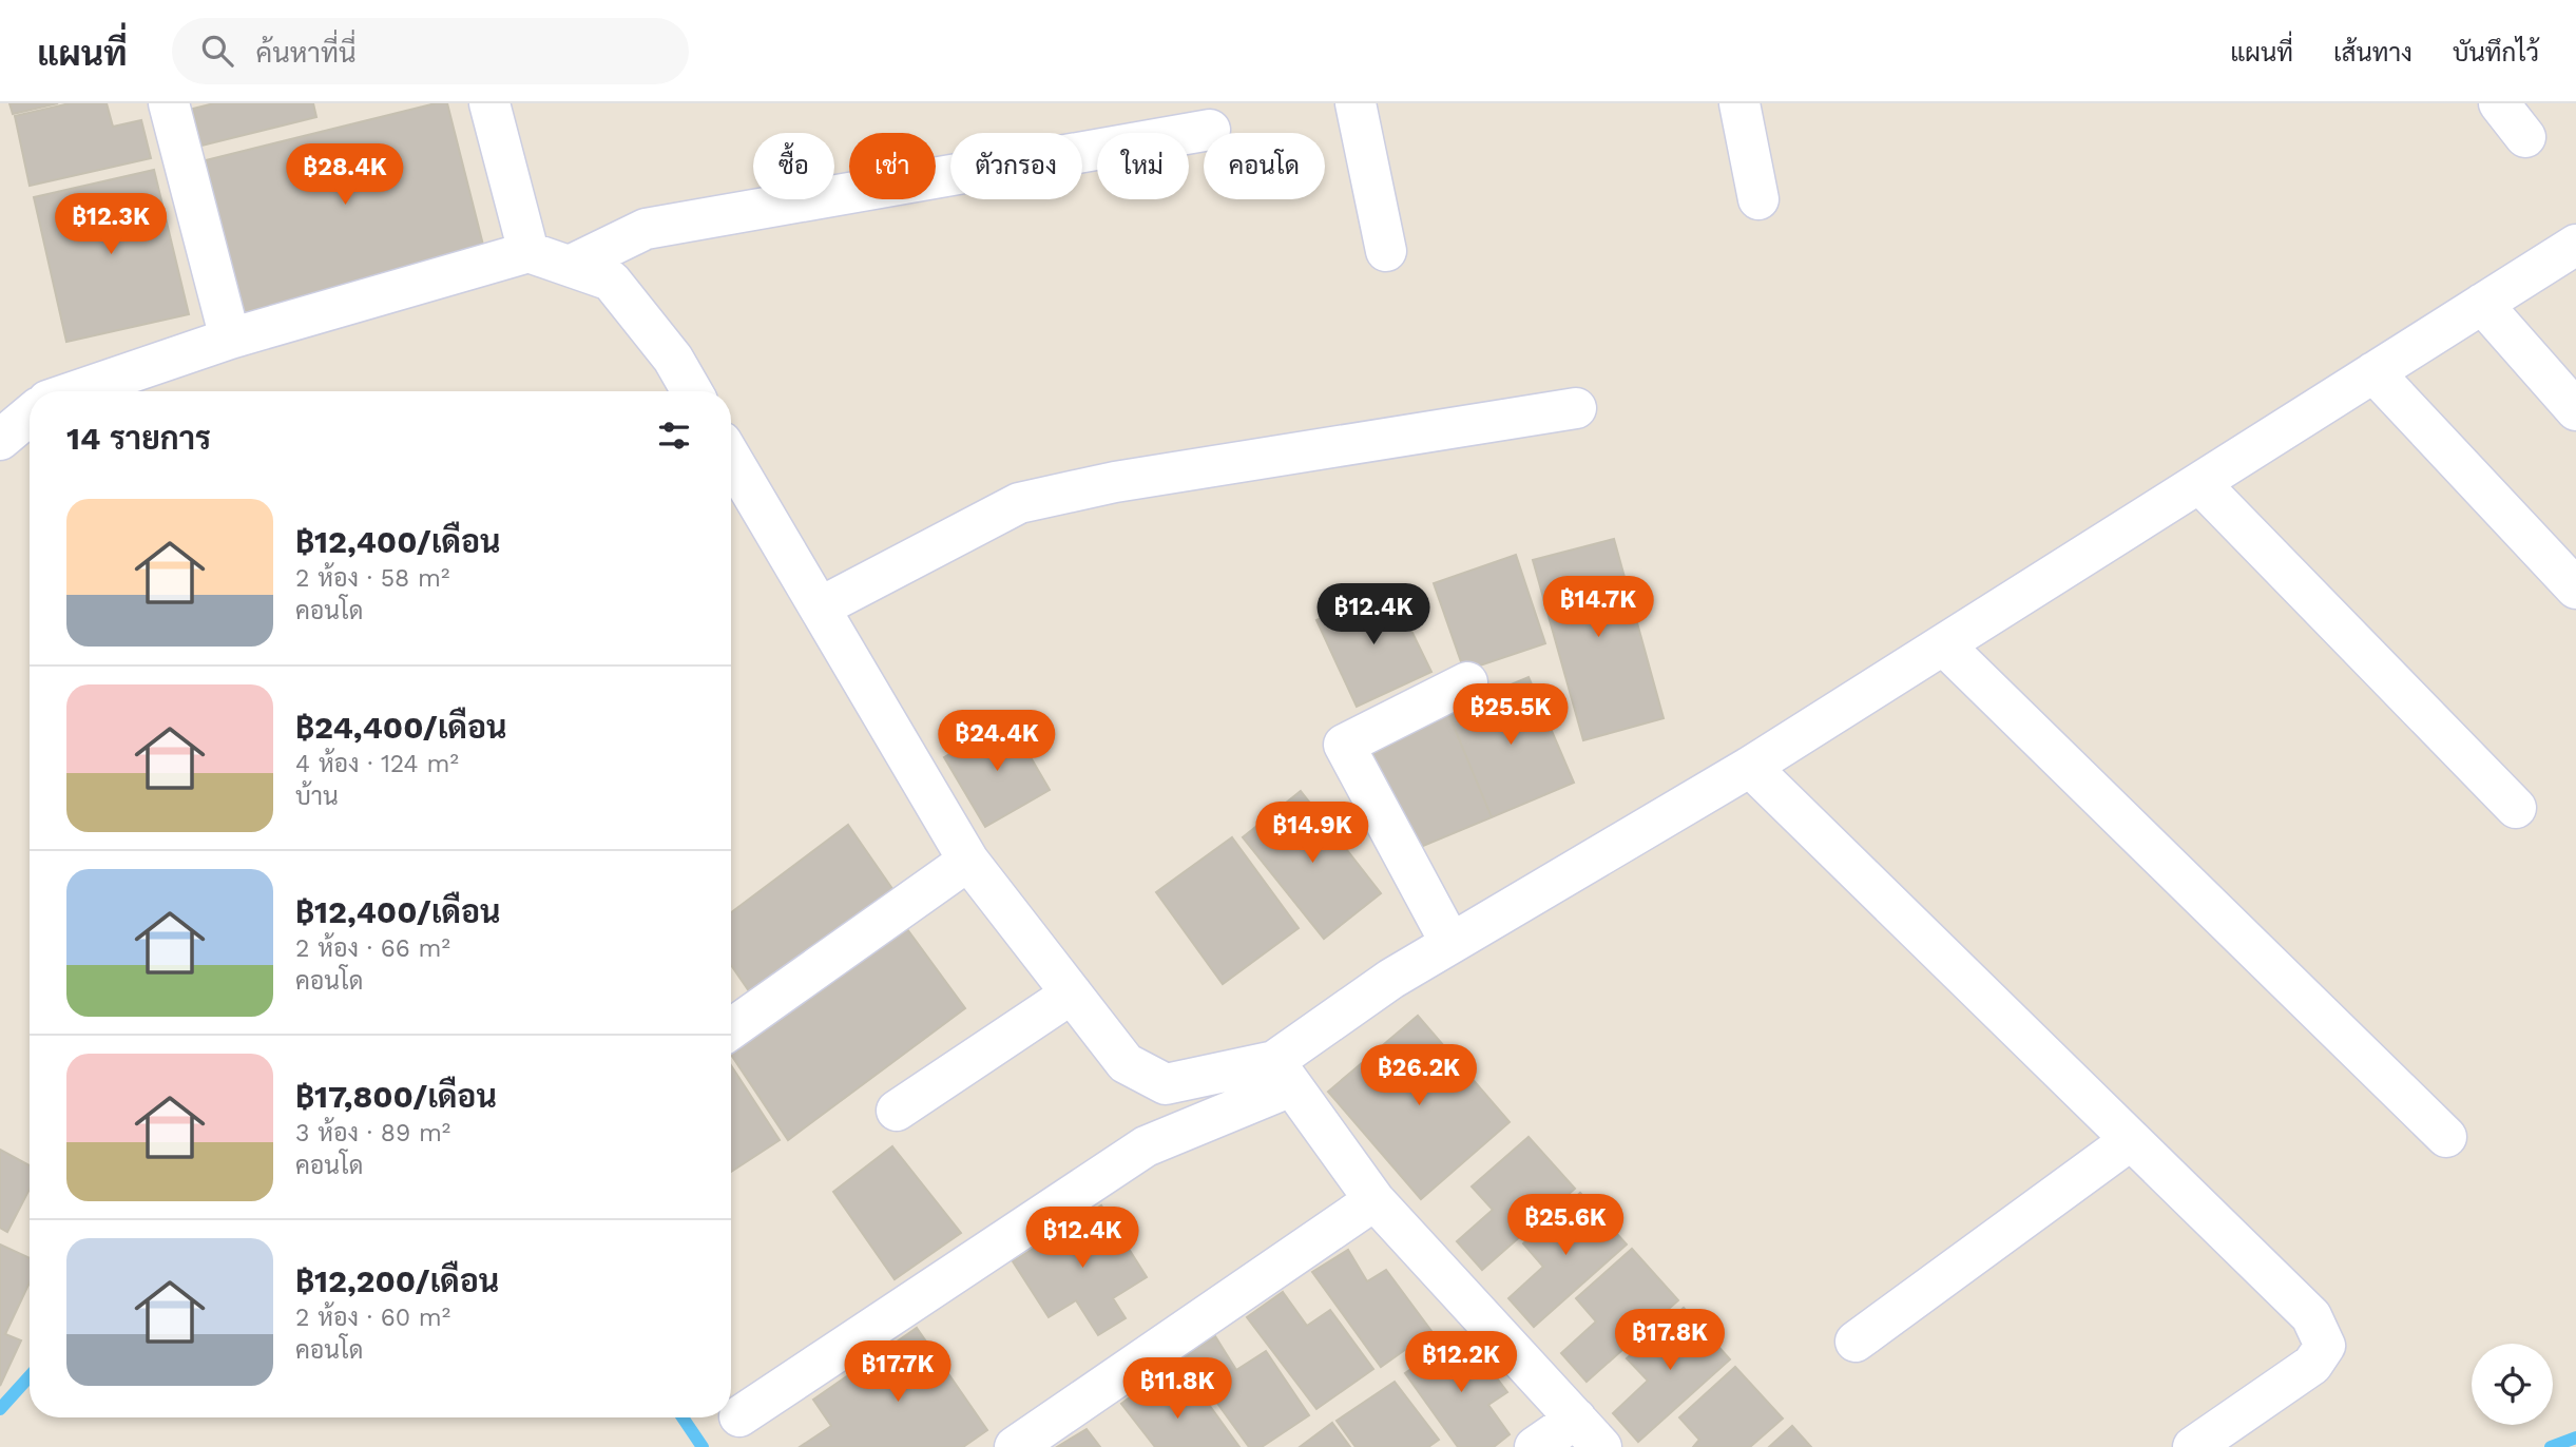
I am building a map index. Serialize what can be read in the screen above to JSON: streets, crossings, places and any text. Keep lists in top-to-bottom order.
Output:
{
  "page": {
    "header": "แผนที่",
    "search": "ค้นหาที่นี่",
    "nav": ["แผนที่", "เส้นทาง", "บันทึกไว้"],
    "chip": [
      "ซื้อ",
      "เช่า",
      "ตัวกรอง",
      "ใหม่",
      "คอนโด"
    ],
    "price": [
      "฿28.4K",
      "฿12.3K",
      "฿14.7K",
      "฿12.4K",
      "฿25.5K",
      "฿24.4K",
      "฿14.9K",
      "฿26.2K",
      "฿25.6K",
      "฿12.4K",
      "฿17.8K",
      "฿12.2K",
      "฿17.7K",
      "฿11.8K"
    ],
    "heading": "14 รายการ",
    "list": [
      {
        "name": "฿12,400/เดือน",
        "note": "2 ห้อง · 58 m² · คอนโด"
      },
      {
        "name": "฿24,400/เดือน",
        "note": "4 ห้อง · 124 m² · บ้าน"
      },
      {
        "name": "฿12,400/เดือน",
        "note": "2 ห้อง · 66 m² · คอนโด"
      },
      {
        "name": "฿17,800/เดือน",
        "note": "3 ห้อง · 89 m² · คอนโด"
      },
      {
        "name": "฿12,200/เดือน",
        "note": "2 ห้อง · 60 m² · คอนโด"
      }
    ]
  }
}
